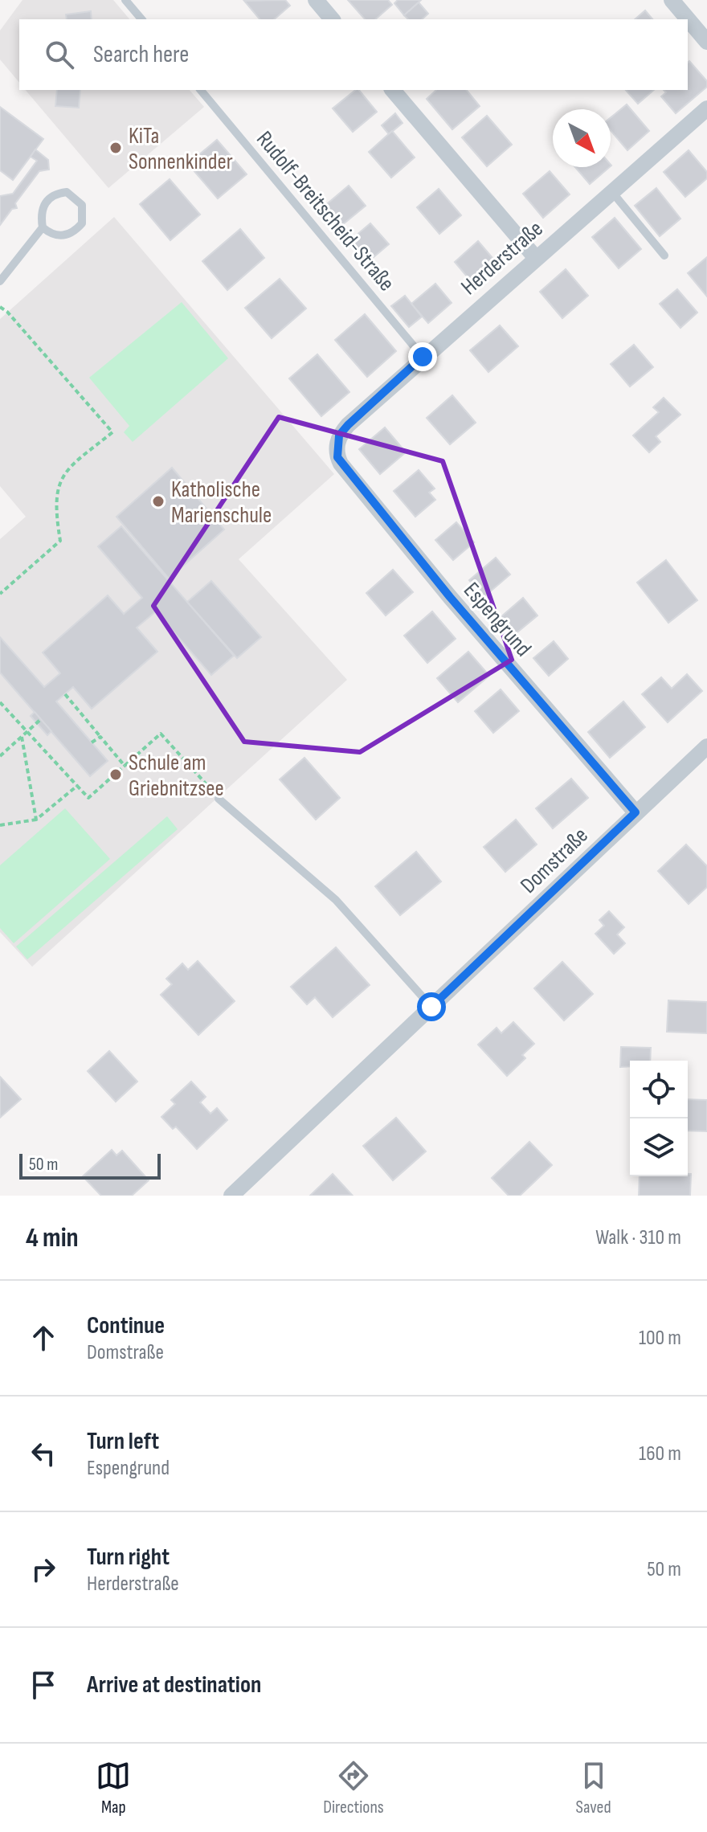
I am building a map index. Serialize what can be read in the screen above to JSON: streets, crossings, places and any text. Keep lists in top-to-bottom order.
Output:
{
  "streets": {
    "street": ["Herderstraße", "Espengrund", "Domstraße"],
    "lane": ["Rudolf-Breitscheid-Straße"]
  },
  "crossings": [
    ["Rudolf-Breitscheid-Straße", "Herderstraße"],
    ["Herderstraße", "Espengrund"],
    ["Espengrund", "Domstraße"]
  ],
  "places": ["KiTa Sonnenkinder", "Katholische Marienschule", "Schule am Griebnitzsee"],
  "scale_bar": "50 m",
  "north": "bottom right",
  "page": {
    "search": "Search here",
    "scale": "50 m",
    "heading": ["4 min", "Walk · 310 m"],
    "list": [
      ["Continue", "Domstraße", "100 m"],
      ["Turn left", "Espengrund", "160 m"],
      ["Turn right", "Herderstraße", "50 m"],
      "Arrive at destination"
    ],
    "nav": ["Map", "Directions", "Saved"]
  }
}
